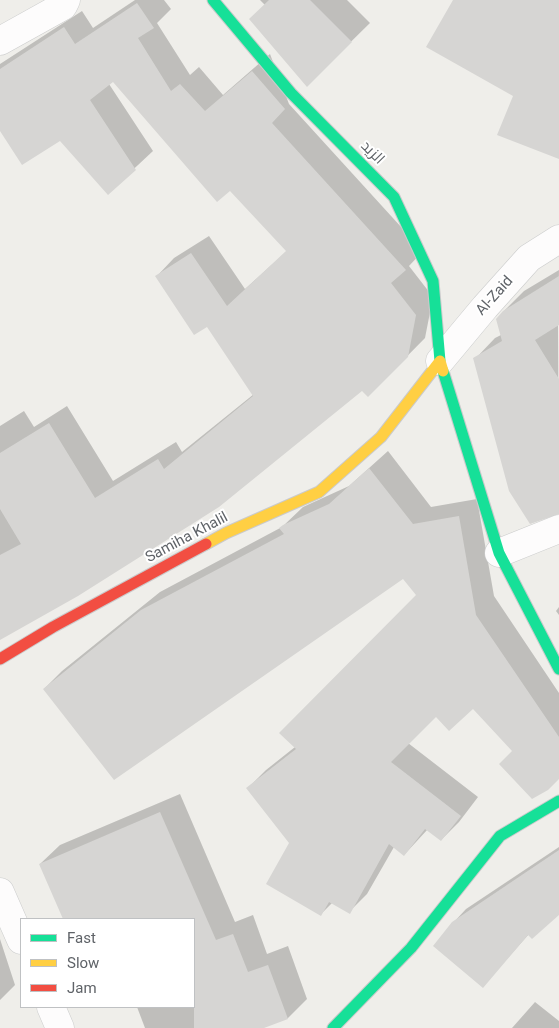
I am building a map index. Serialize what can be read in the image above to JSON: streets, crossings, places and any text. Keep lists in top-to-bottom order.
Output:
{
  "streets": {
    "street": ["الزيد", "Al-Zaid", "Samiha Khalil"]
  },
  "crossings": [
    ["الزيد", "Al-Zaid"],
    ["الزيد", "Samiha Khalil"],
    ["Al-Zaid", "Samiha Khalil"]
  ],
  "legend": ["Fast", "Slow", "Jam"]
}
